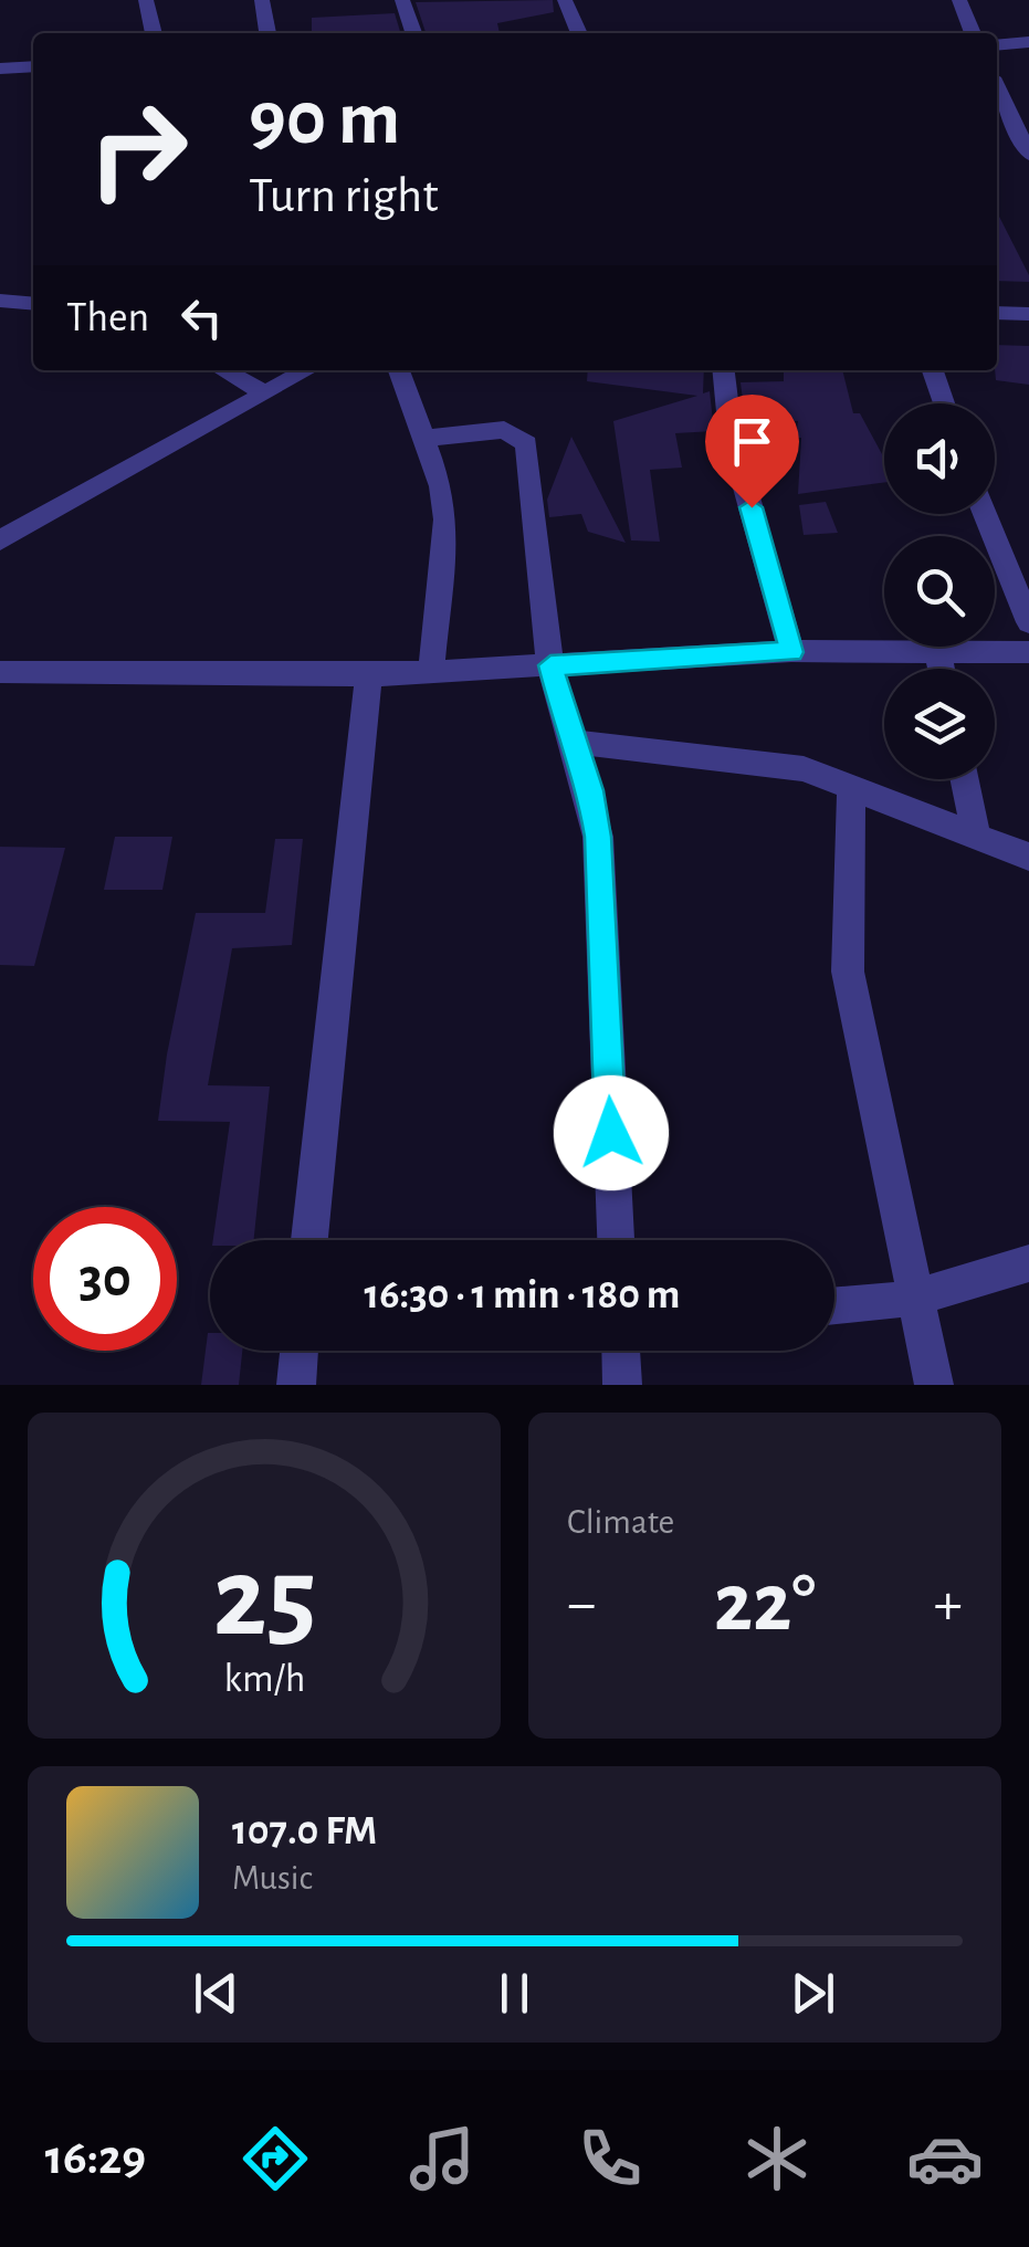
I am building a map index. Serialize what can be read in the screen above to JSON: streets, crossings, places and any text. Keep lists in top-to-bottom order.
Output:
{
  "page": {
    "turn": ["90 m", "Turn right"],
    "then": "Then",
    "limit": "30",
    "trip": "16:30 · 1 min · 180 m",
    "tile": "Climate",
    "heat": ["−", "22°", "+"],
    "song": ["107.0 FM", "Music"],
    "tabs": "16:29",
    "gauge": ["25", "km/h"]
  }
}
